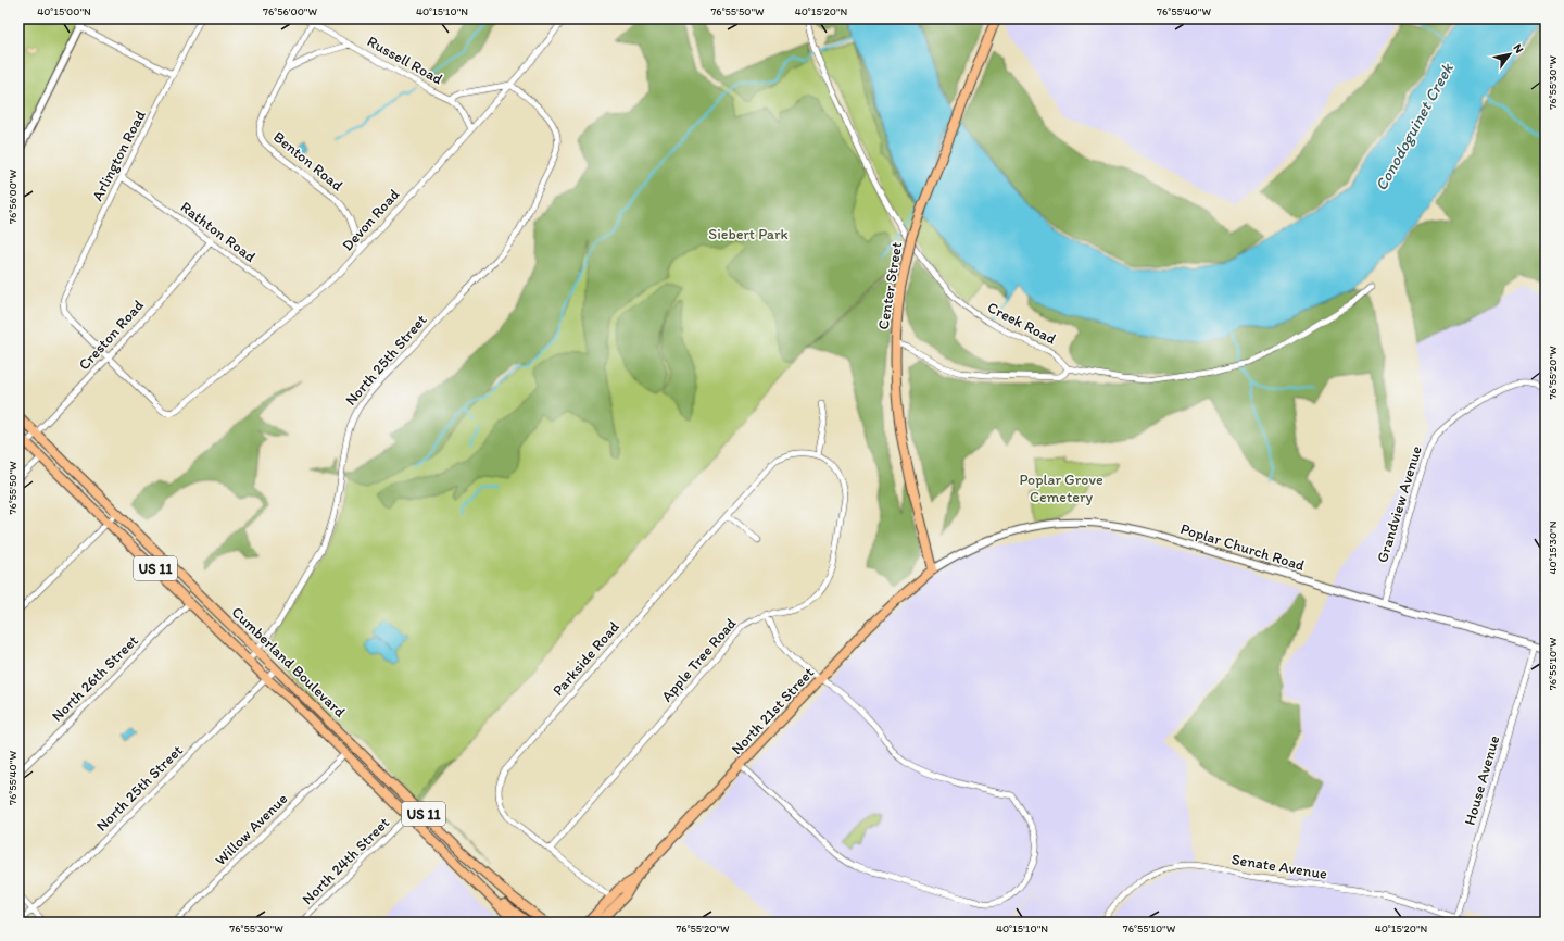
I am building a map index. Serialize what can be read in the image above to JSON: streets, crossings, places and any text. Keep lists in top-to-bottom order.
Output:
{
  "streets": {
    "main road": [
      "Center Street",
      "US 11",
      "Cumberland Boulevard",
      "North 21st Street"
    ],
    "street": [
      "Russell Road",
      "Arlington Road",
      "Benton Road",
      "Devon Road",
      "Rathton Road",
      "Creek Road",
      "Creston Road",
      "North 25th Street",
      "Grandview Avenue",
      "Poplar Church Road",
      "Parkside Road",
      "Apple Tree Road",
      "North 26th Street",
      "House Avenue",
      "Willow Avenue",
      "North 24th Street",
      "Senate Avenue"
    ]
  },
  "crossings": [
    ["Russell Road", "Benton Road"],
    ["Russell Road", "Devon Road"],
    ["Russell Road", "North 25th Street"],
    ["Arlington Road", "Devon Road"],
    ["Arlington Road", "Rathton Road"],
    ["Arlington Road", "Creston Road"],
    ["Benton Road", "Devon Road"],
    ["Devon Road", "Rathton Road"],
    ["Devon Road", "Creston Road"],
    ["Devon Road", "North 25th Street"],
    ["Rathton Road", "Creston Road"],
    ["Center Street", "Poplar Church Road"],
    ["Center Street", "North 21st Street"],
    ["Creston Road", "Cumberland Boulevard"],
    ["North 25th Street", "Cumberland Boulevard"],
    ["Grandview Avenue", "Poplar Church Road"],
    ["Poplar Church Road", "North 21st Street"],
    ["Poplar Church Road", "House Avenue"],
    ["Parkside Road", "Apple Tree Road"],
    ["Parkside Road", "North 21st Street"],
    ["Cumberland Boulevard", "North 26th Street"],
    ["Cumberland Boulevard", "Willow Avenue"],
    ["Cumberland Boulevard", "North 24th Street"],
    ["House Avenue", "Senate Avenue"]
  ],
  "water": ["Conodoguinet Creek"],
  "parks": ["Siebert Park", "Poplar Grove Cemetery"],
  "north": "top right",
  "coordinates": [
    "40°15'00\"N",
    "76°56'00\"W",
    "40°15'10\"N",
    "76°55'50\"W",
    "40°15'20\"N",
    "76°55'40\"W",
    "76°55'30\"W",
    "76°55'20\"W",
    "40°15'30\"N",
    "76°55'10\"W"
  ]
}
